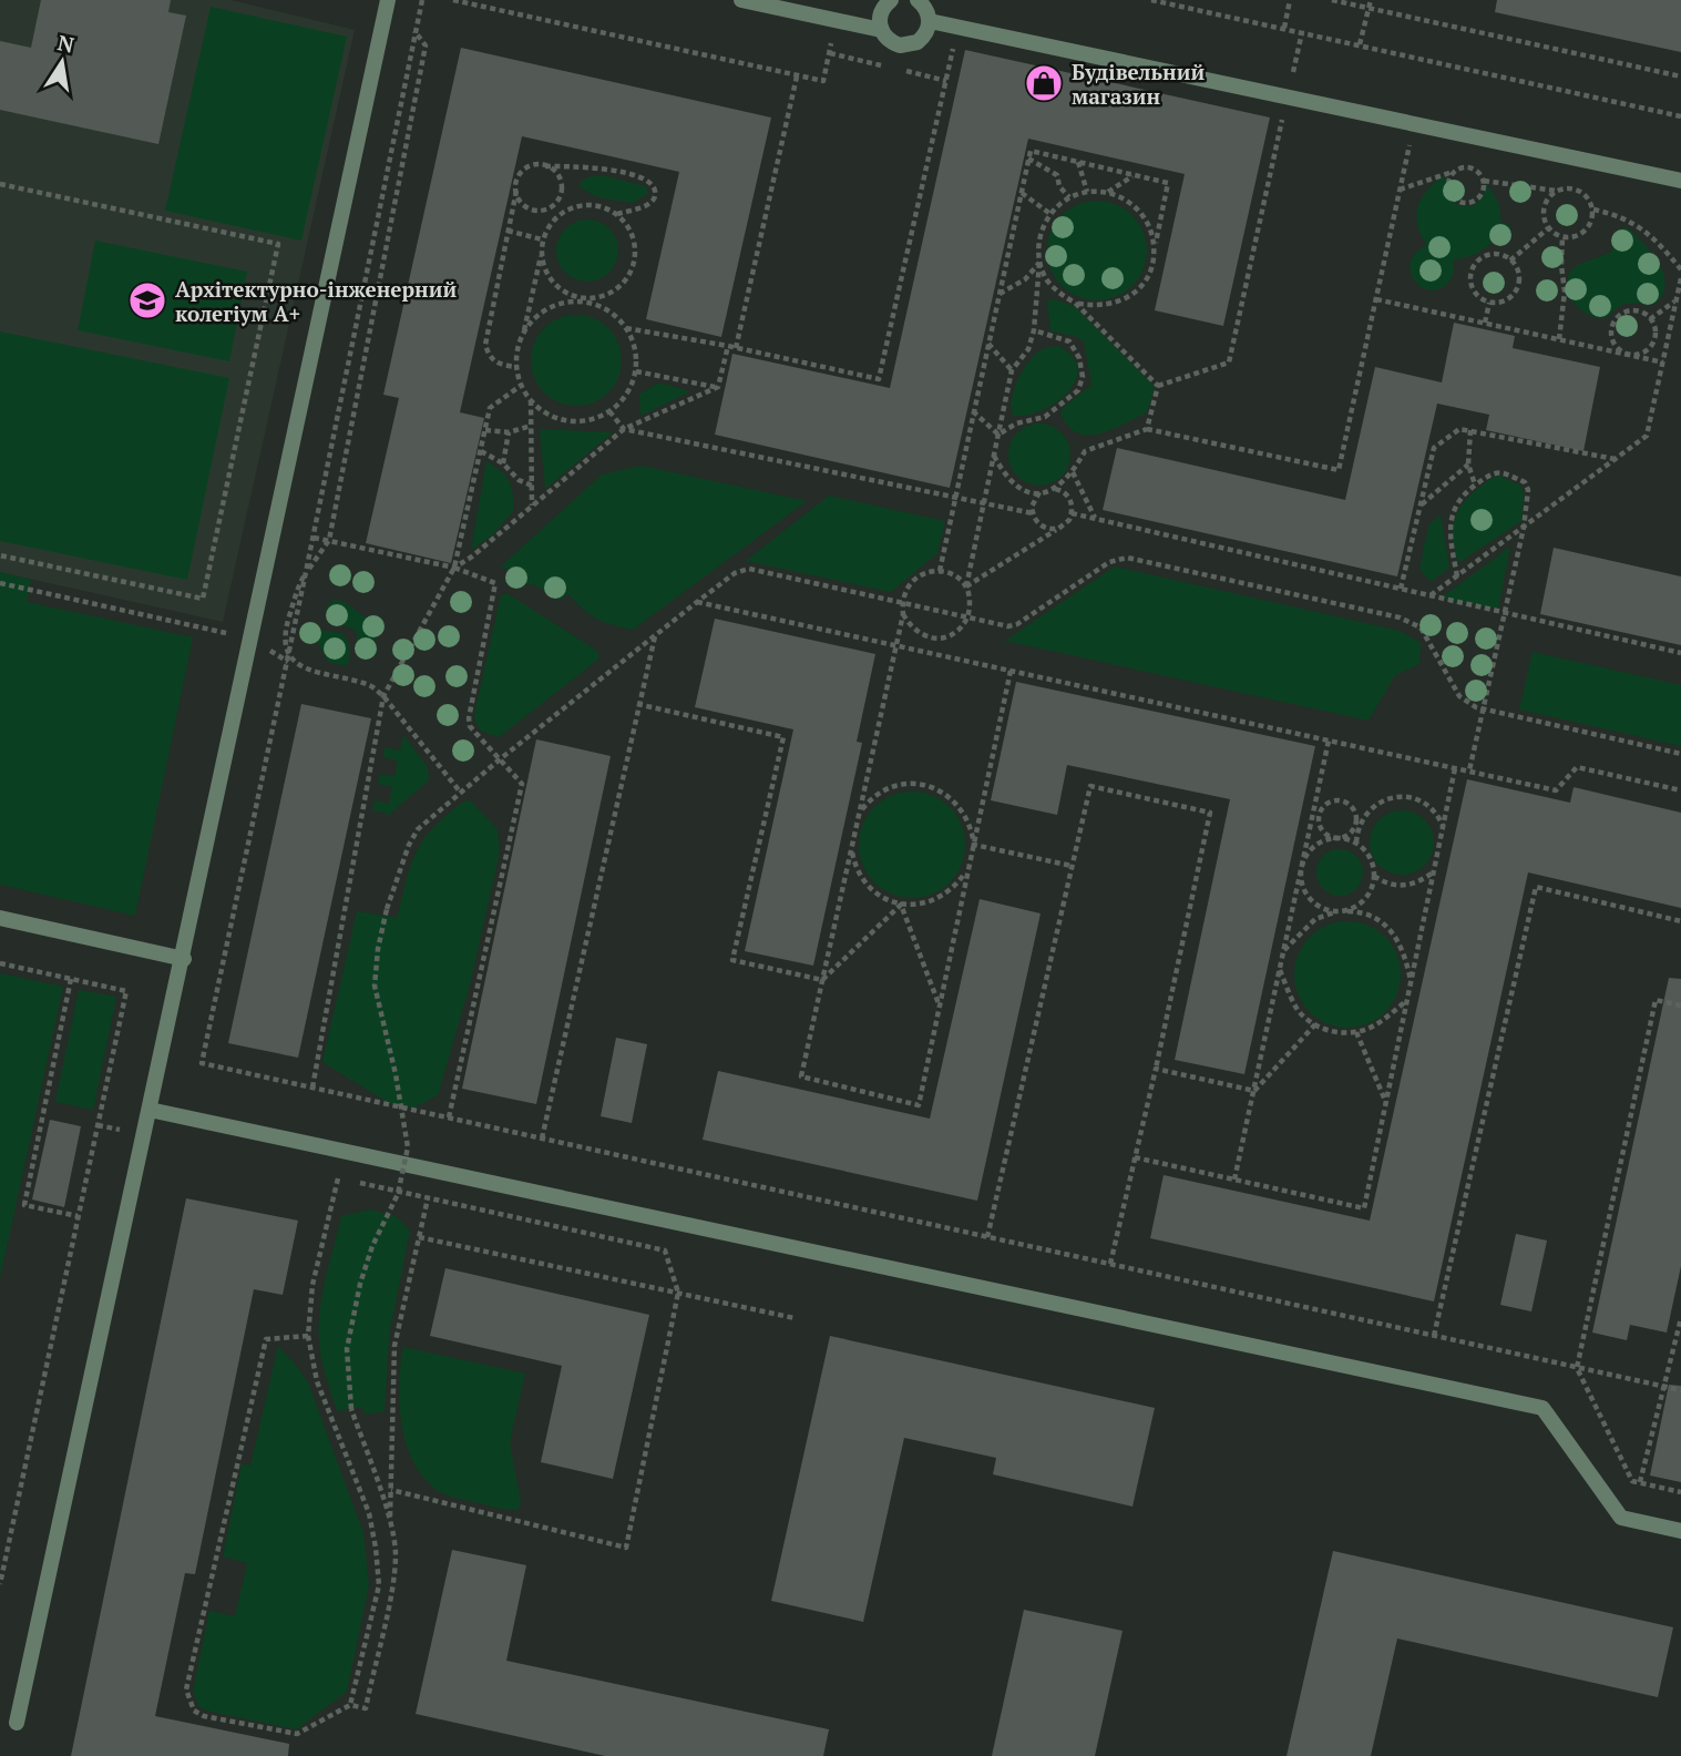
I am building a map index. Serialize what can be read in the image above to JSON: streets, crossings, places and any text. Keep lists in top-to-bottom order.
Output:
{
  "places": {
    "shop": ["Будівельний магазин"],
    "school or university": ["Архітектурно-інженерний колегіум А+"]
  },
  "north": "top"
}
